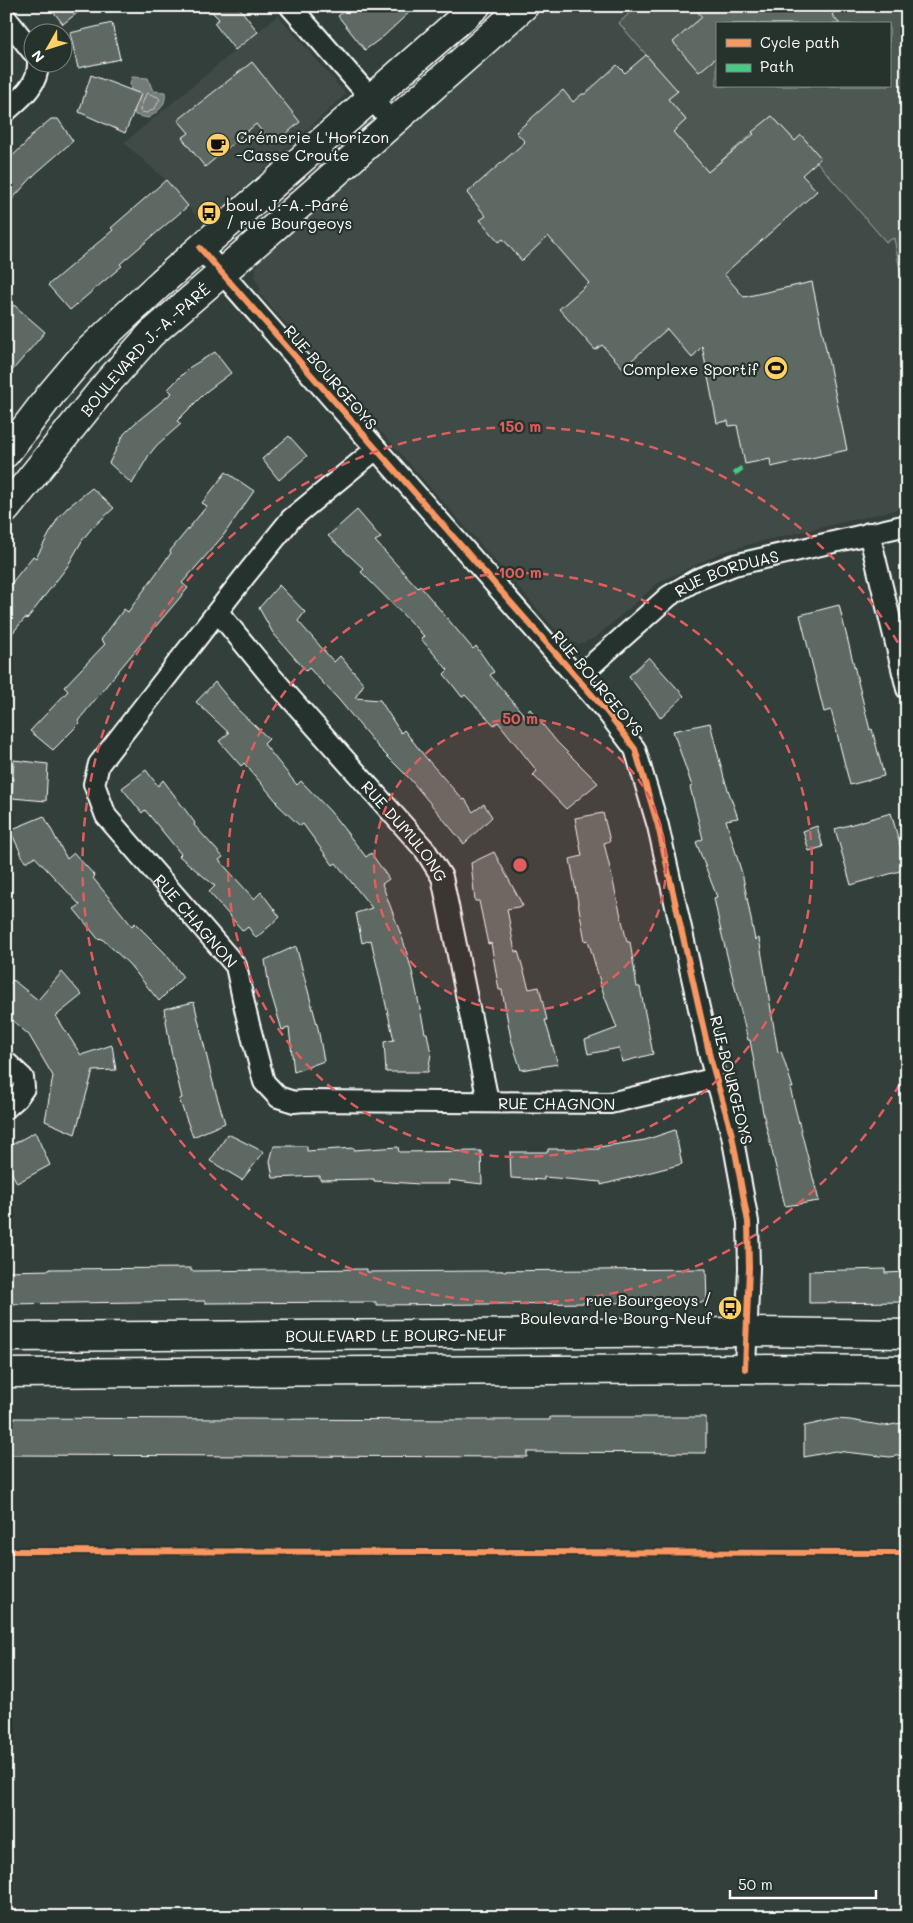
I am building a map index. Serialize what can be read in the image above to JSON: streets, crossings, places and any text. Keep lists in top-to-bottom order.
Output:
{
  "streets": {
    "street": [
      "BOULEVARD J.-A.-PARÉ",
      "RUE BOURGEOYS",
      "RUE BORDUAS",
      "RUE DUMULONG",
      "RUE CHAGNON",
      "BOULEVARD LE BOURG-NEUF"
    ]
  },
  "crossings": [
    ["BOULEVARD J.-A.-PARÉ", "RUE BOURGEOYS"],
    ["RUE BOURGEOYS", "RUE BORDUAS"],
    ["RUE BOURGEOYS", "RUE CHAGNON"],
    ["RUE BOURGEOYS", "BOULEVARD LE BOURG-NEUF"],
    ["RUE DUMULONG", "RUE CHAGNON"]
  ],
  "places": {
    "cafe": ["Crémerie L'Horizon -Casse Croute"],
    "bus stop": ["boul. J.-A.-Paré / rue Bourgeoys", "rue Bourgeoys / Boulevard le Bourg-Neuf"],
    "sports": ["Complexe Sportif"]
  },
  "legend": ["Cycle path", "Path"],
  "scale_bar": "50 m",
  "north": "bottom left",
  "rings": ["150 m", "100 m", "50 m"]
}
